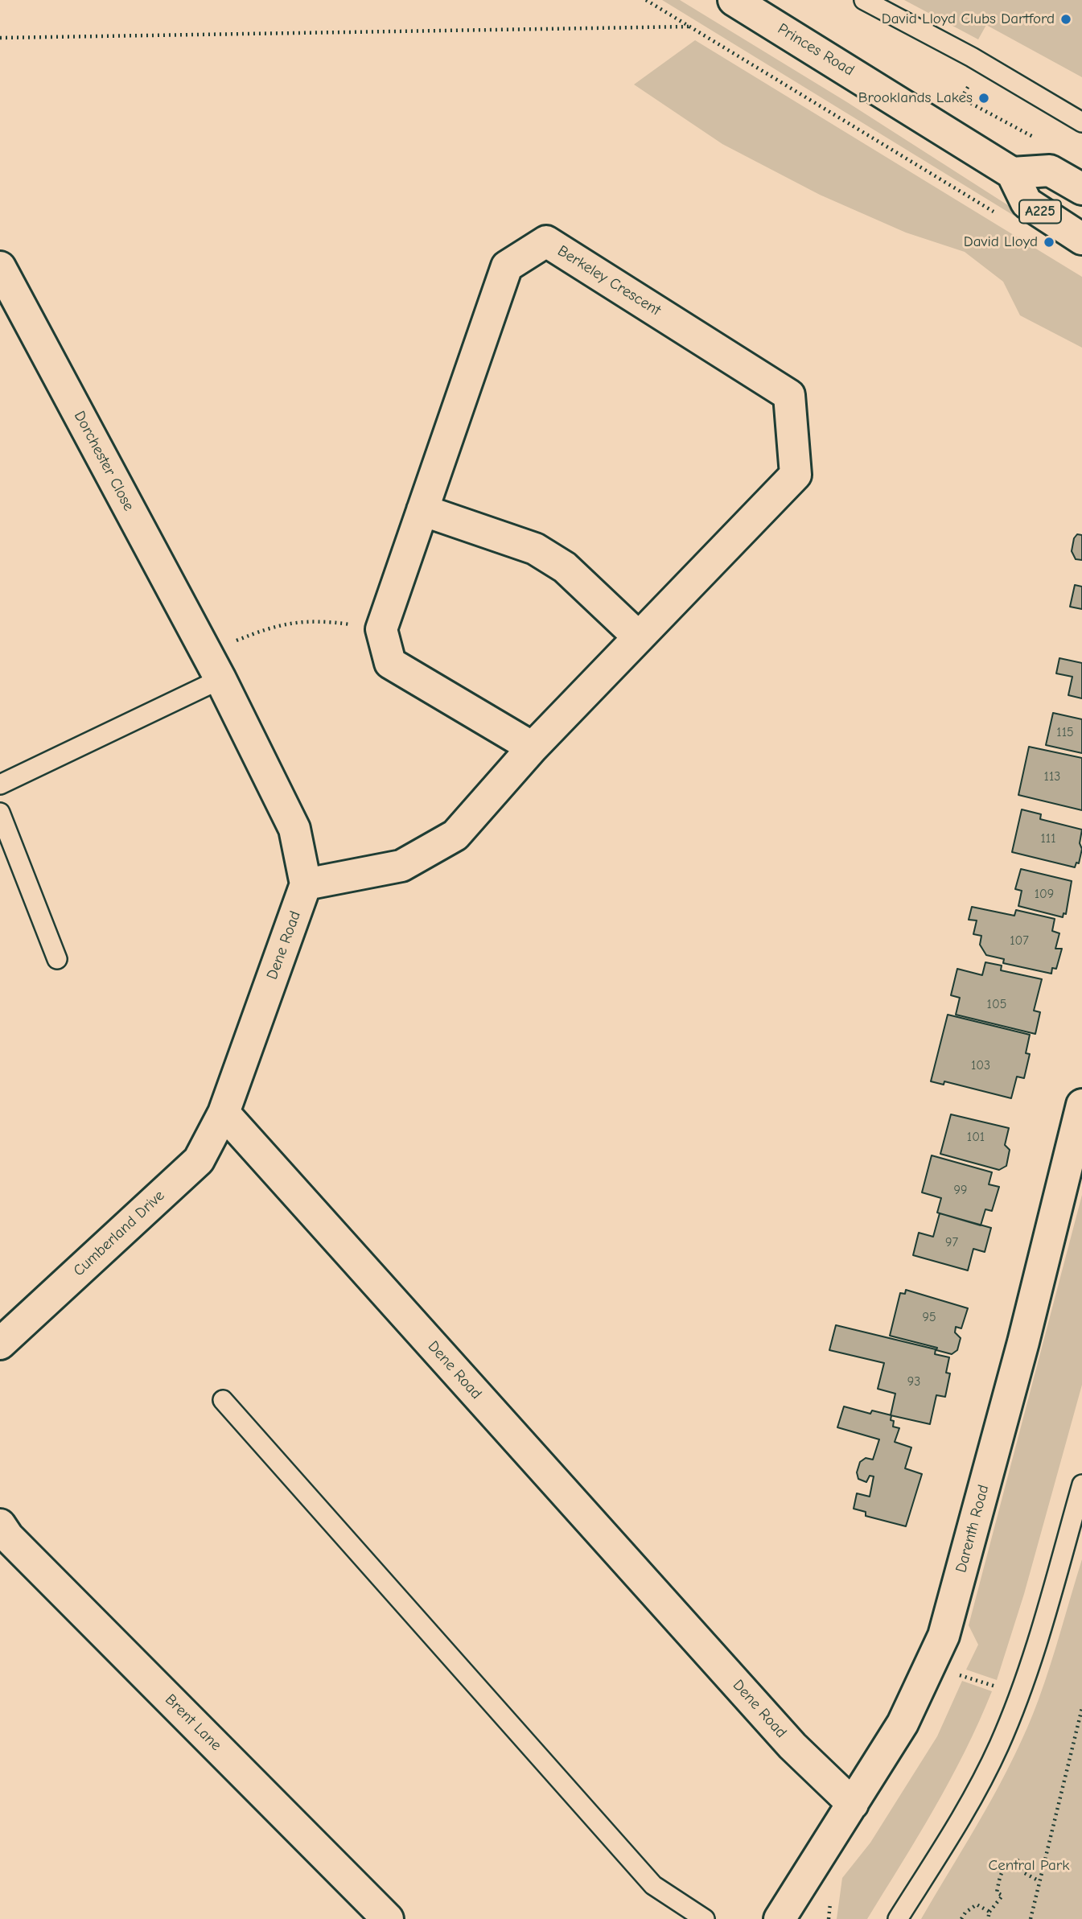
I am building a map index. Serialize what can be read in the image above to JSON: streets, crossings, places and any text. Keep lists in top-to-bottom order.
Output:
{
  "streets": {
    "street": [
      "Princes Road",
      "A225",
      "Berkeley Crescent",
      "Dorchester Close",
      "Dene Road",
      "Cumberland Drive",
      "Darenth Road",
      "Brent Lane"
    ]
  },
  "crossings": [
    ["Princes Road", "A225"],
    ["Berkeley Crescent", "Dorchester Close"],
    ["Berkeley Crescent", "Dene Road"],
    ["Dorchester Close", "Dene Road"],
    ["Dene Road", "Cumberland Drive"],
    ["Dene Road", "Darenth Road"]
  ],
  "parks": ["Central Park"],
  "places": ["David Lloyd Clubs Dartford", "Brooklands Lakes", "David Lloyd"],
  "house_numbers": [
    "115",
    "113",
    "111",
    "109",
    "107",
    "105",
    "103",
    "101",
    "99",
    "97",
    "95",
    "93"
  ]
}
